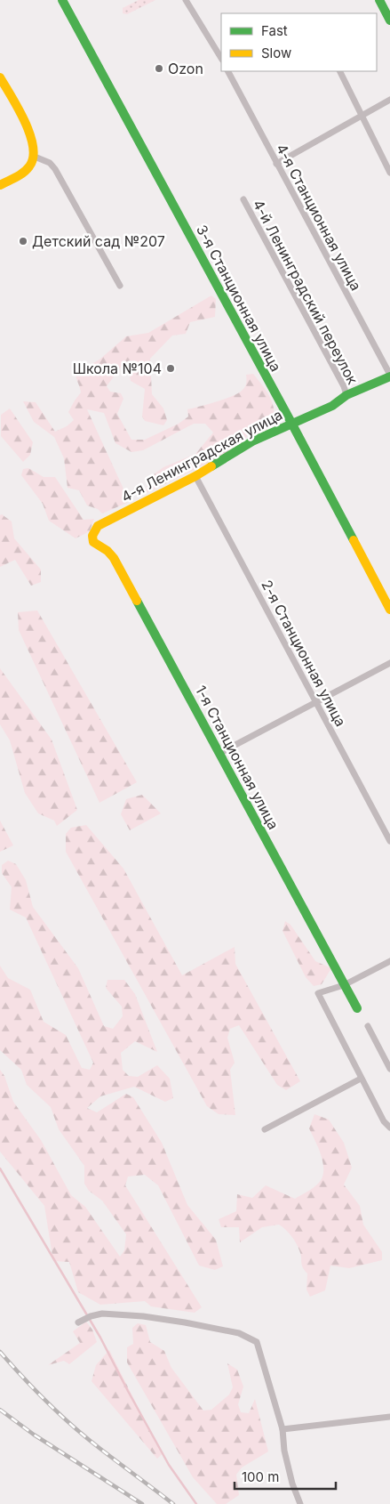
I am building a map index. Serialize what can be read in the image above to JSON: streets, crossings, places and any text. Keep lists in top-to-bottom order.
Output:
{
  "streets": {
    "street": [
      "4-я Станционная улица",
      "4-й Ленинградский переулок",
      "3-я Станционная улица",
      "4-я Ленинградская улица",
      "2-я Станционная улица",
      "1-я Станционная улица"
    ]
  },
  "crossings": [
    ["4-я Станционная улица", "4-я Ленинградская улица"],
    ["4-й Ленинградский переулок", "4-я Ленинградская улица"],
    ["3-я Станционная улица", "4-я Ленинградская улица"],
    ["4-я Ленинградская улица", "2-я Станционная улица"],
    ["4-я Ленинградская улица", "1-я Станционная улица"]
  ],
  "places": ["Ozon", "Детский сад №207", "Школа №104"],
  "legend": ["Fast", "Slow"],
  "scale_bar": "100 m"
}
